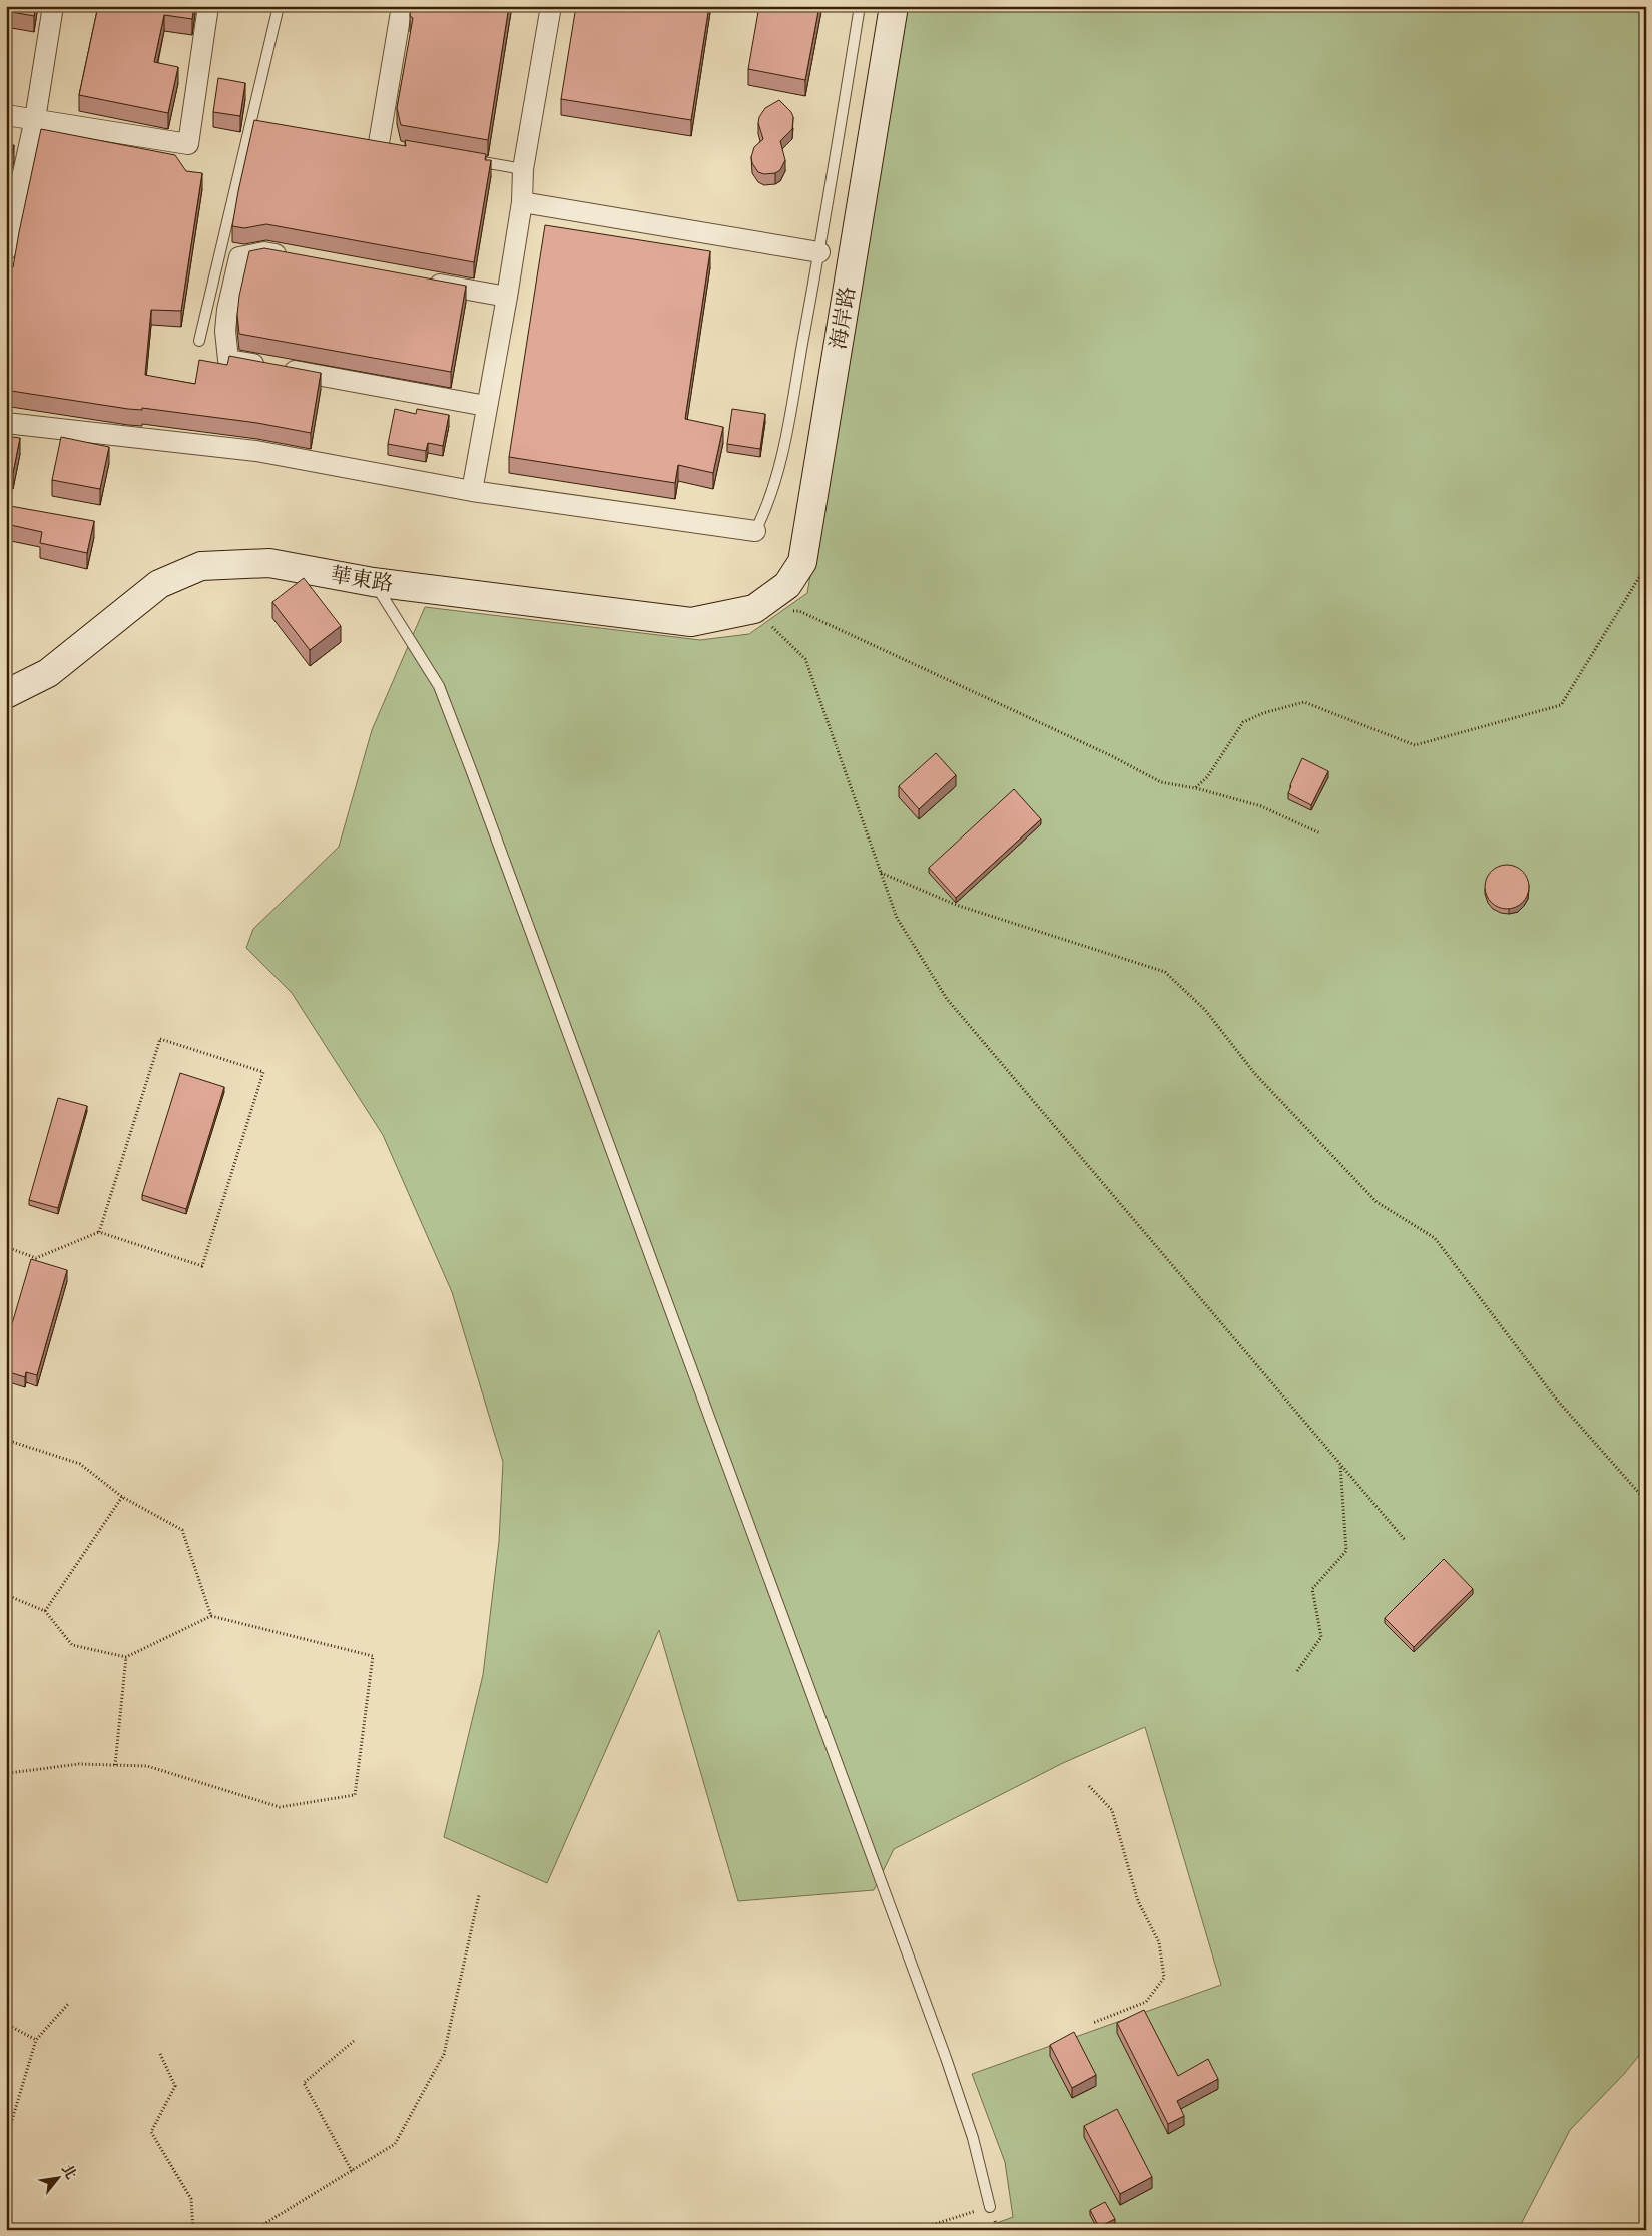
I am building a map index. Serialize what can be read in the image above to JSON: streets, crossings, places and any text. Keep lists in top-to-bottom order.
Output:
{
  "streets": {
    "main road": ["海岸路", "華東路"]
  },
  "crossings": [
    ["海岸路", "華東路"]
  ],
  "north": "top right"
}
